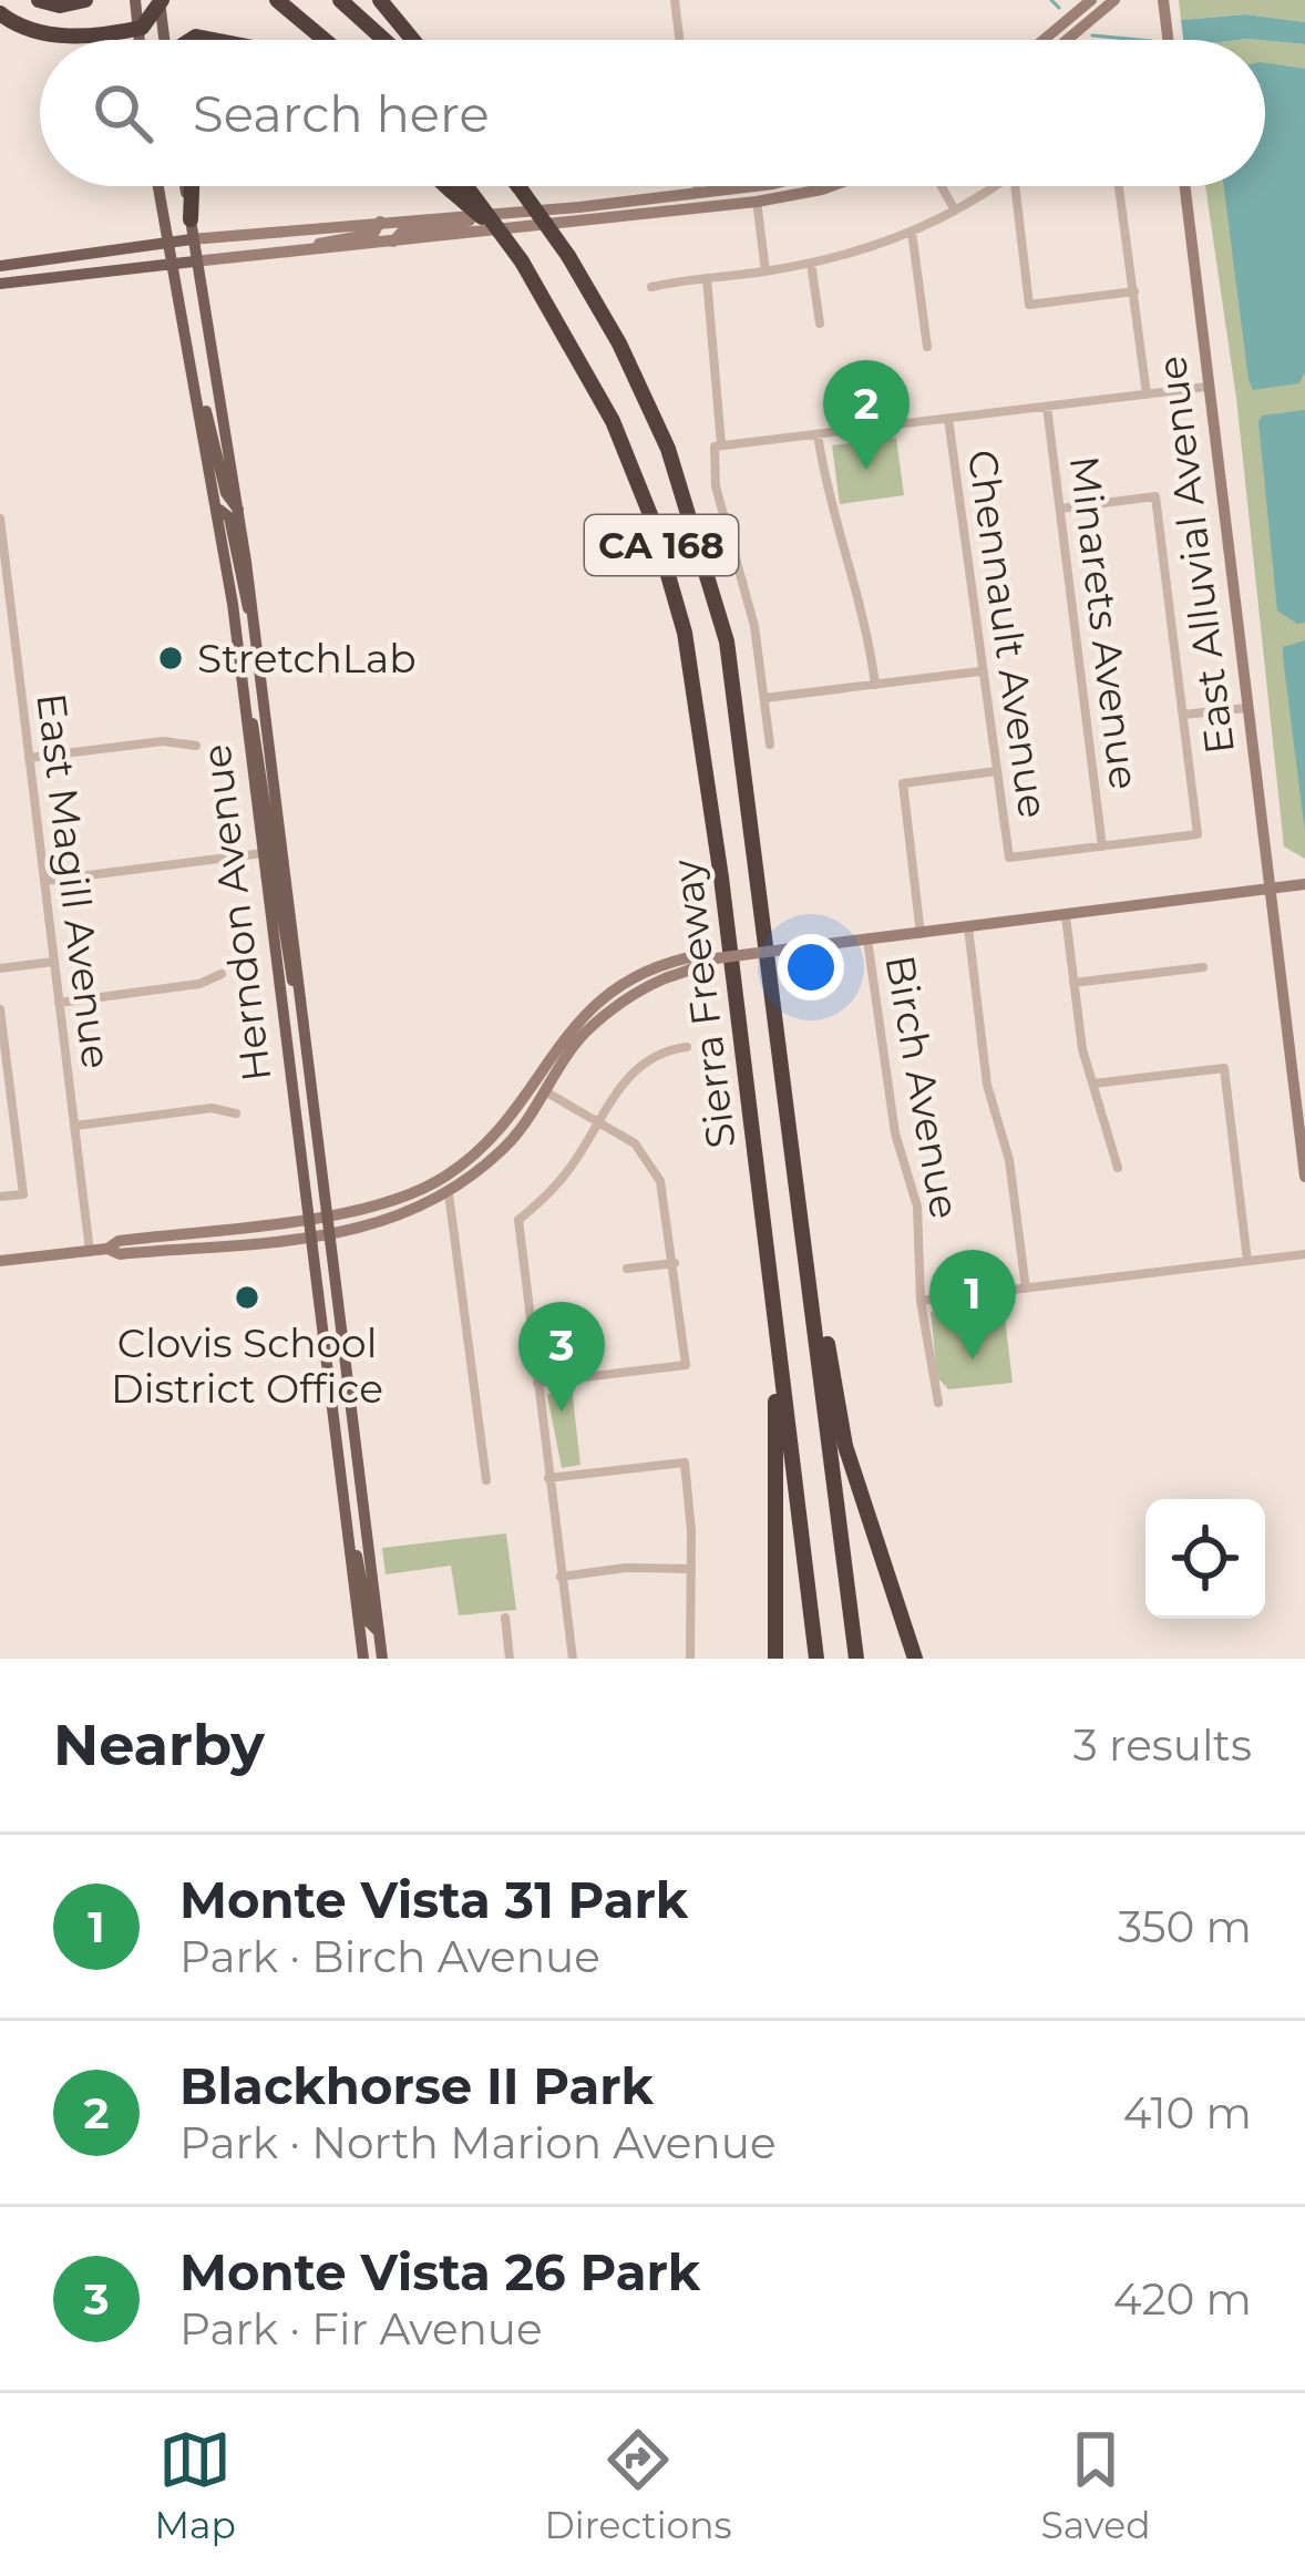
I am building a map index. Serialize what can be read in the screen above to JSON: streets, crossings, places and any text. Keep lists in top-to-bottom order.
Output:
{
  "streets": {
    "highway": ["CA 168", "Sierra Freeway"],
    "main road": ["East Alluvial Avenue", "Herndon Avenue"],
    "street": [
      "Minarets Avenue",
      "Chennault Avenue",
      "East Magill Avenue",
      "Birch Avenue"
    ]
  },
  "crossings": [
    ["Minarets Avenue", "Chennault Avenue"],
    ["Chennault Avenue", "Birch Avenue"]
  ],
  "places": ["StretchLab", "Clovis School District Office"],
  "page": {
    "search": "Search here",
    "pins": ["2", "1", "3"],
    "heading": ["Nearby", "3 results"],
    "list": [
      {
        "mark": "1",
        "name": "Monte Vista 31 Park",
        "note": "Park · Birch Avenue",
        "value": "350 m"
      },
      {
        "mark": "2",
        "name": "Blackhorse II Park",
        "note": "Park · North Marion Avenue",
        "value": "410 m"
      },
      {
        "mark": "3",
        "name": "Monte Vista 26 Park",
        "note": "Park · Fir Avenue",
        "value": "420 m"
      }
    ],
    "nav": ["Map", "Directions", "Saved"]
  }
}
